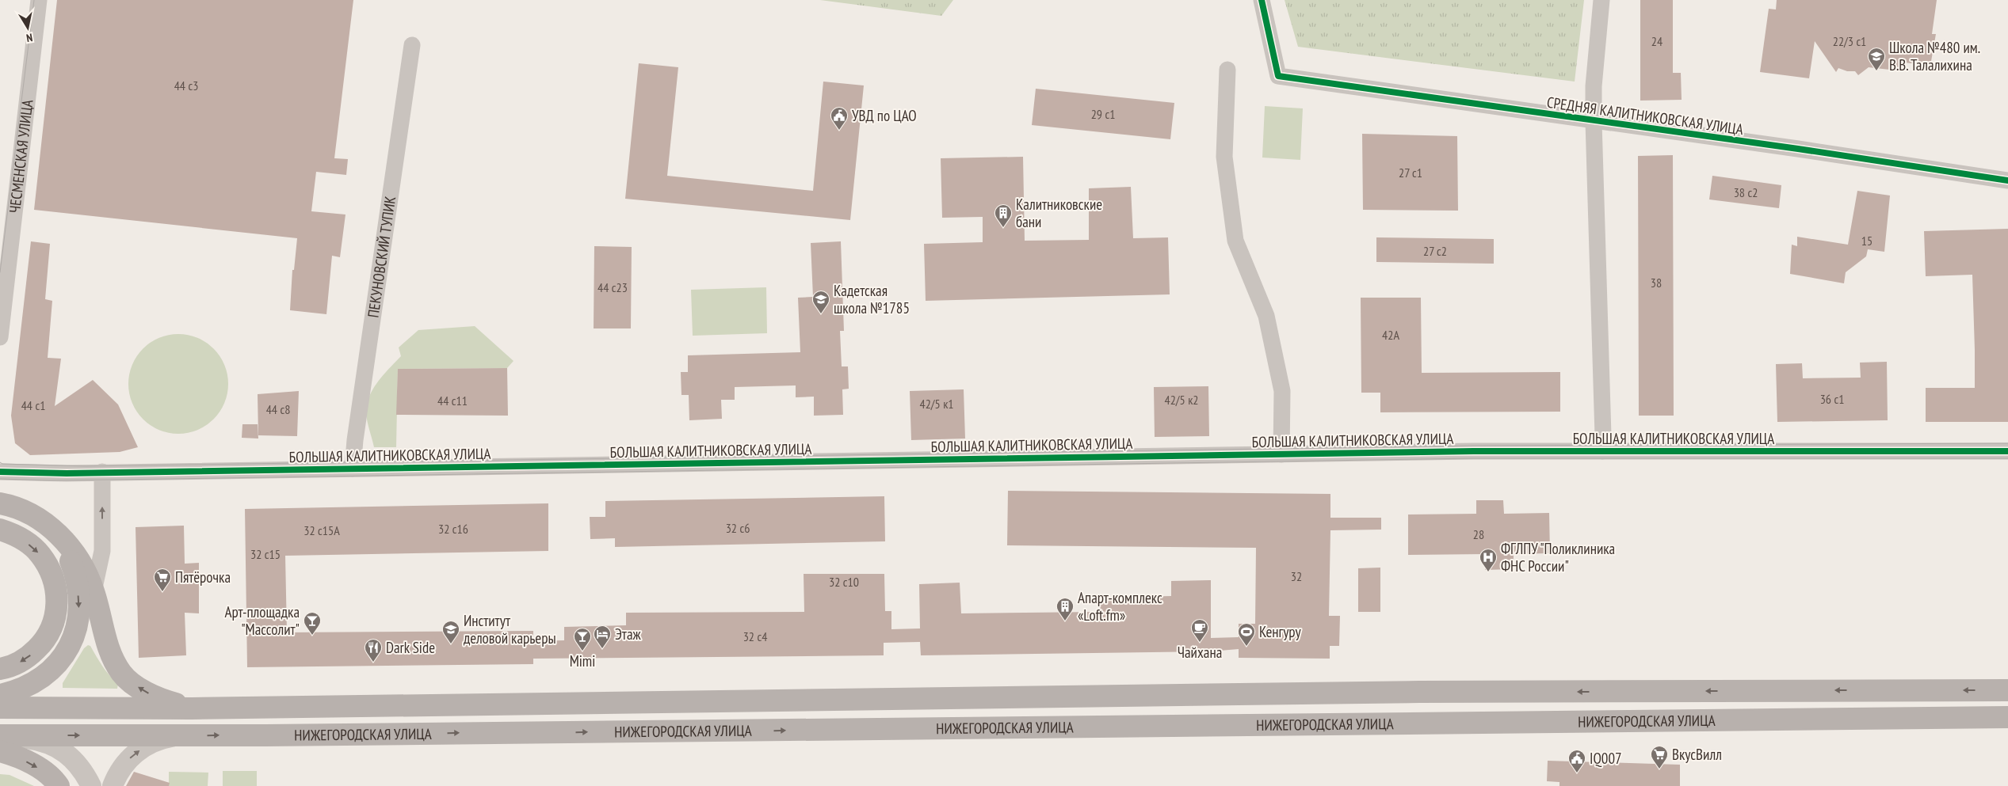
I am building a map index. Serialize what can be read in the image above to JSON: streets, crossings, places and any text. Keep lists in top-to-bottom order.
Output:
{
  "streets": {
    "main road": ["НИЖЕГОРОДСКАЯ УЛИЦА"],
    "street": [
      "СРЕДНЯЯ КАЛИТНИКОВСКАЯ УЛИЦА",
      "ЧЕСМЕНСКАЯ УЛИЦА",
      "ПЕКУНОВСКИЙ ТУПИК",
      "БОЛЬШАЯ КАЛИТНИКОВСКАЯ УЛИЦА"
    ]
  },
  "crossings": [
    ["ПЕКУНОВСКИЙ ТУПИК", "БОЛЬШАЯ КАЛИТНИКОВСКАЯ УЛИЦА"]
  ],
  "places": {
    "school or university": ["Школа №480 им. В.В. Талалихина", "Кадетская школа №1785", "Институт деловой карьеры"],
    "public building": ["УВД по ЦАО", "IQ007"],
    "building": ["Калитниковские бани", "Апарт-комплекс «Loft.fm»"],
    "hospital": ["ФГЛПУ \"Поликлиника ФНС России\""],
    "supermarket": ["Пятёрочка", "ВкусВилл"],
    "bar": ["Арт-площадка \"Массолит\"", "Mimi"],
    "cafe": ["Чайхана"],
    "sports": ["Кенгуру"],
    "hotel": ["Этаж"],
    "restaurant": ["Dark Side"]
  },
  "house_numbers": [
    "24",
    "22/3 с1",
    "44 с3",
    "29 с1",
    "27 с1",
    "38 с2",
    "15",
    "27 с2",
    "38",
    "44 с23",
    "42А",
    "36 с1",
    "42/5 к2",
    "44 с11",
    "42/5 к1",
    "44 с1",
    "44 с8",
    "32 с6",
    "32 с16",
    "32 с15А",
    "28",
    "32 с15",
    "32",
    "32 с10",
    "32 с4"
  ],
  "north": "bottom"
}
